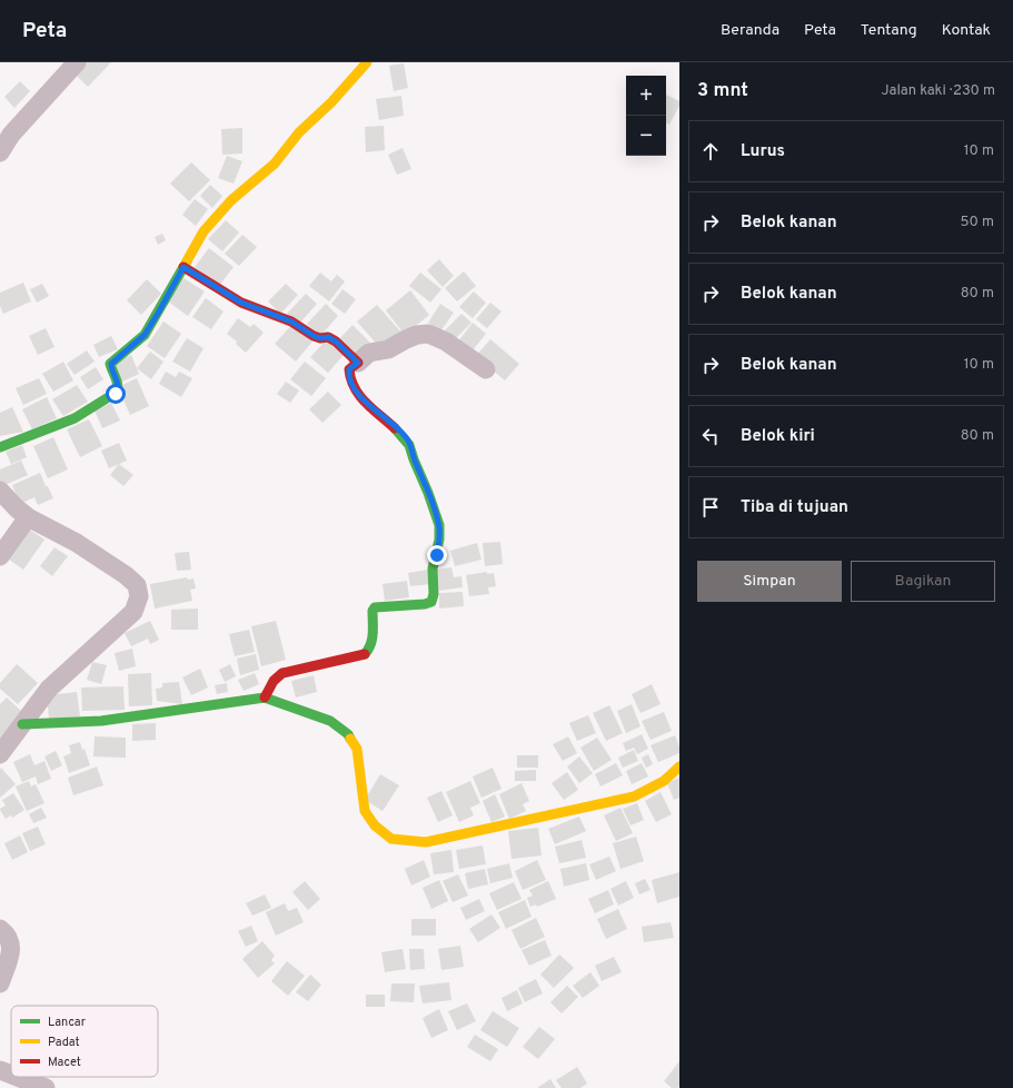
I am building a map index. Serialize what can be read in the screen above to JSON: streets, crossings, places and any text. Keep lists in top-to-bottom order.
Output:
{
  "legend": ["Lancar", "Padat", "Macet"],
  "page": {
    "header": "Peta",
    "nav": [
      "Beranda",
      "Peta",
      "Tentang",
      "Kontak"
    ],
    "heading": ["3 mnt", "Jalan kaki · 230 m"],
    "map_buttons": ["+", "−"],
    "list": [
      ["Lurus", "10 m"],
      ["Belok kanan", "50 m"],
      ["Belok kanan", "80 m"],
      ["Belok kanan", "10 m"],
      ["Belok kiri", "80 m"],
      "Tiba di tujuan"
    ],
    "buttons": ["Simpan", "Bagikan"]
  }
}
